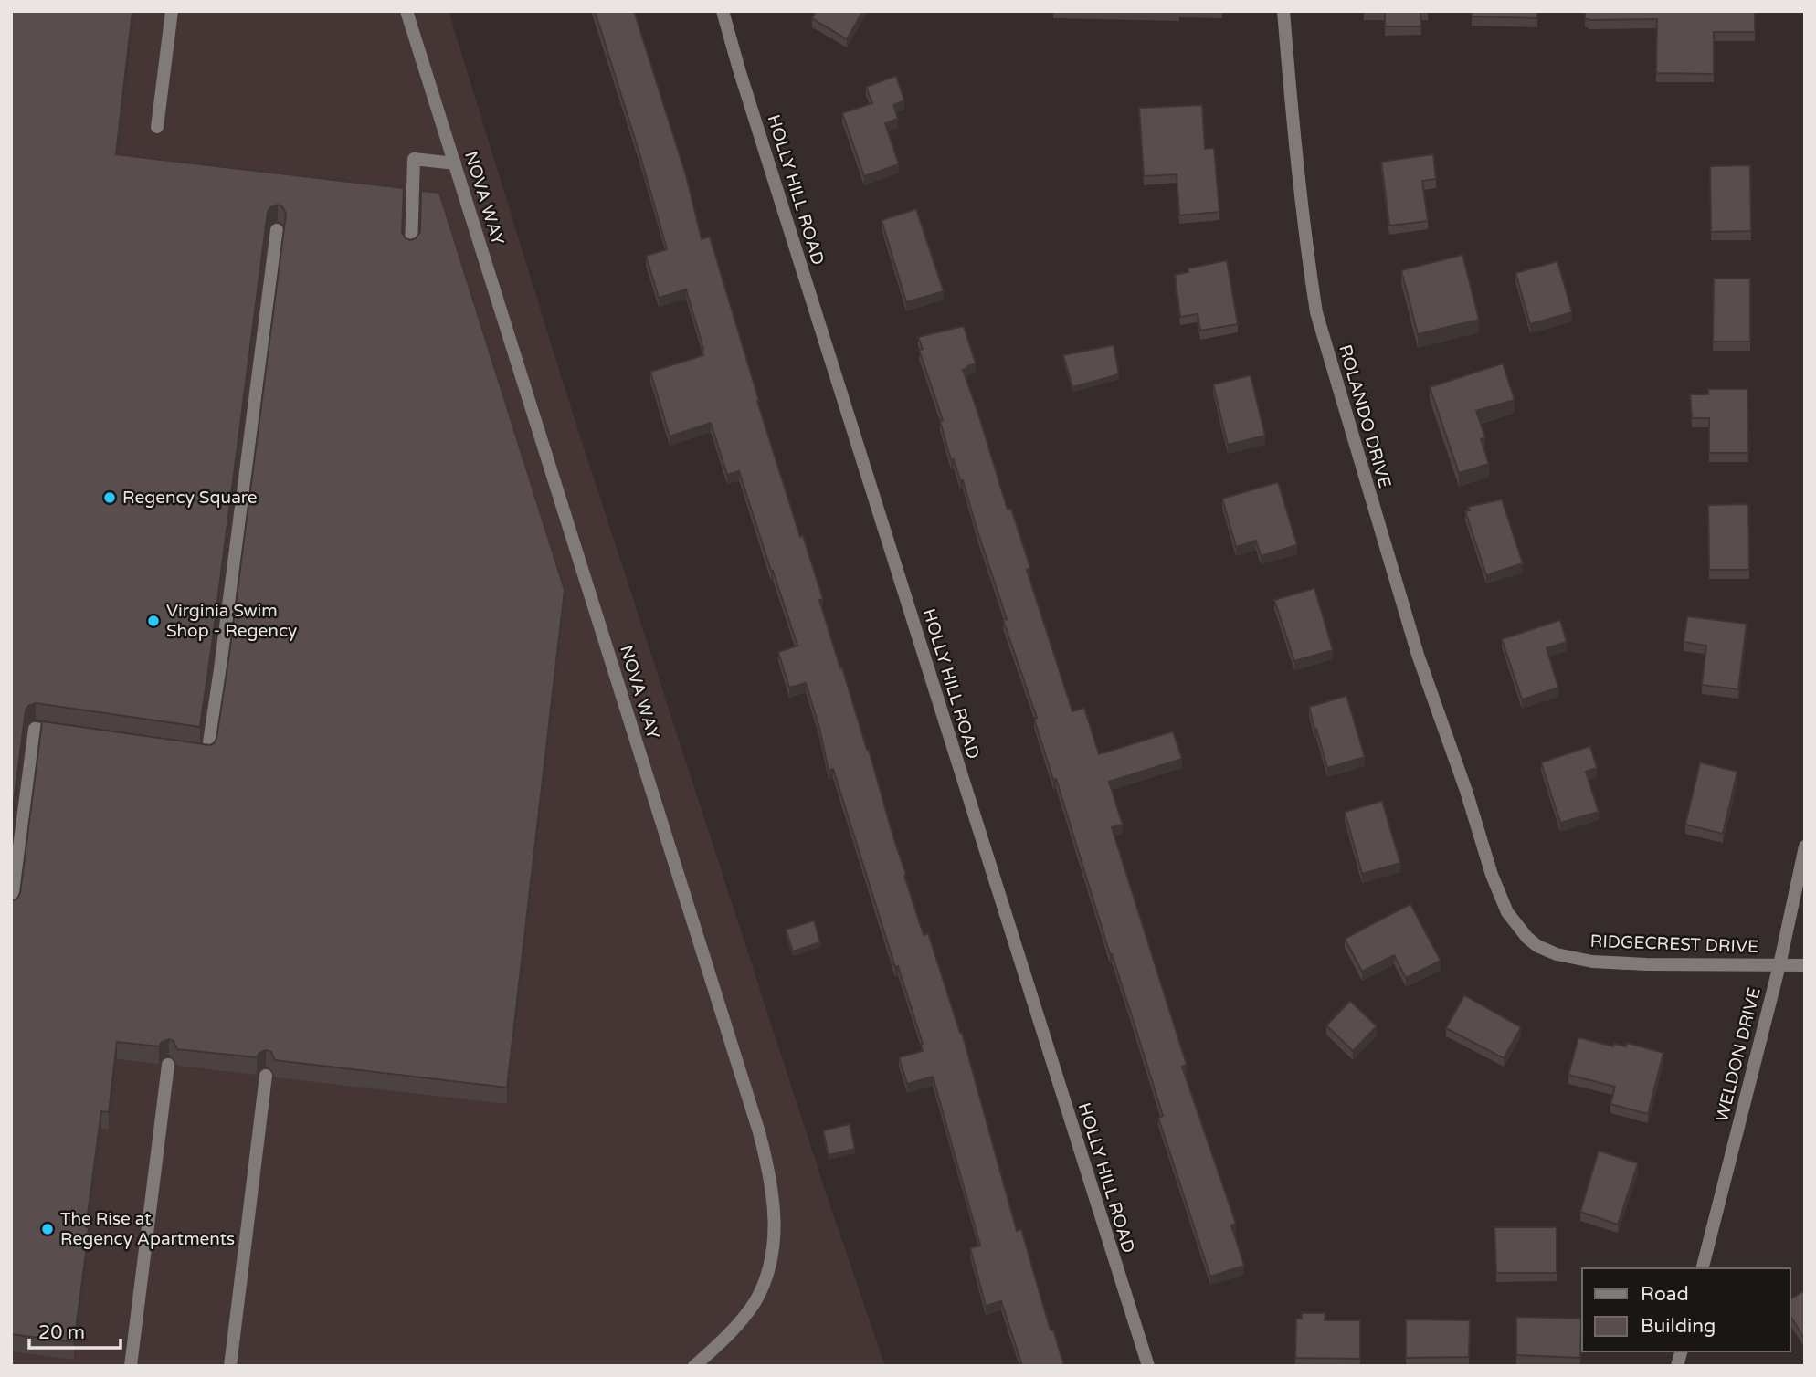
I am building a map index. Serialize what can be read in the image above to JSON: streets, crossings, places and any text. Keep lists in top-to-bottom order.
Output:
{
  "streets": {
    "street": [
      "HOLLY HILL ROAD",
      "NOVA WAY",
      "ROLANDO DRIVE",
      "RIDGECREST DRIVE",
      "WELDON DRIVE"
    ]
  },
  "crossings": [
    ["ROLANDO DRIVE", "RIDGECREST DRIVE"],
    ["RIDGECREST DRIVE", "WELDON DRIVE"]
  ],
  "places": ["Regency Square", "Virginia Swim Shop - Regency", "The Rise at Regency Apartments"],
  "legend": ["Road", "Building"],
  "scale_bar": "20 m"
}
